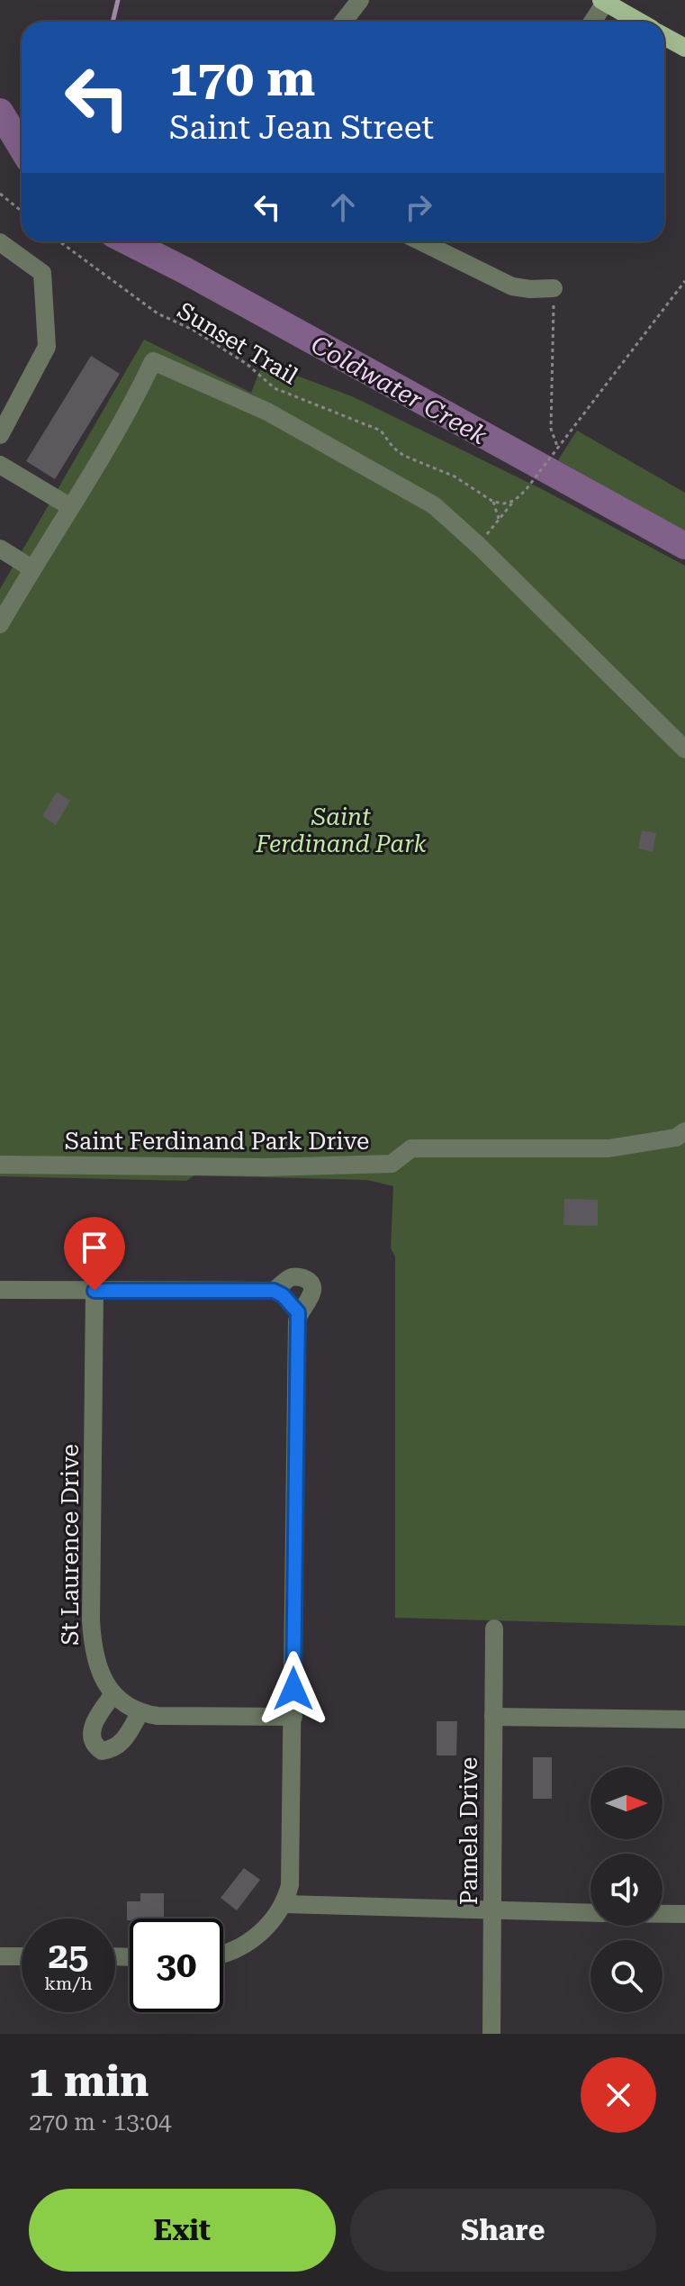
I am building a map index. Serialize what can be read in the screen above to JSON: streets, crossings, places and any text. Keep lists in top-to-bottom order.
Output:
{
  "streets": {
    "street": ["Saint Ferdinand Park Drive", "St Laurence Drive", "Pamela Drive"],
    "path": ["Sunset Trail"]
  },
  "water": ["Coldwater Creek"],
  "parks": ["Saint Ferdinand Park"],
  "north": "right",
  "page": {
    "turn": ["170 m", "Saint Jean Street"],
    "speed": "25 km/h",
    "limit": "30",
    "heading": ["1 min", "270 m · 13:04"],
    "buttons": ["Exit", "Share"]
  }
}
